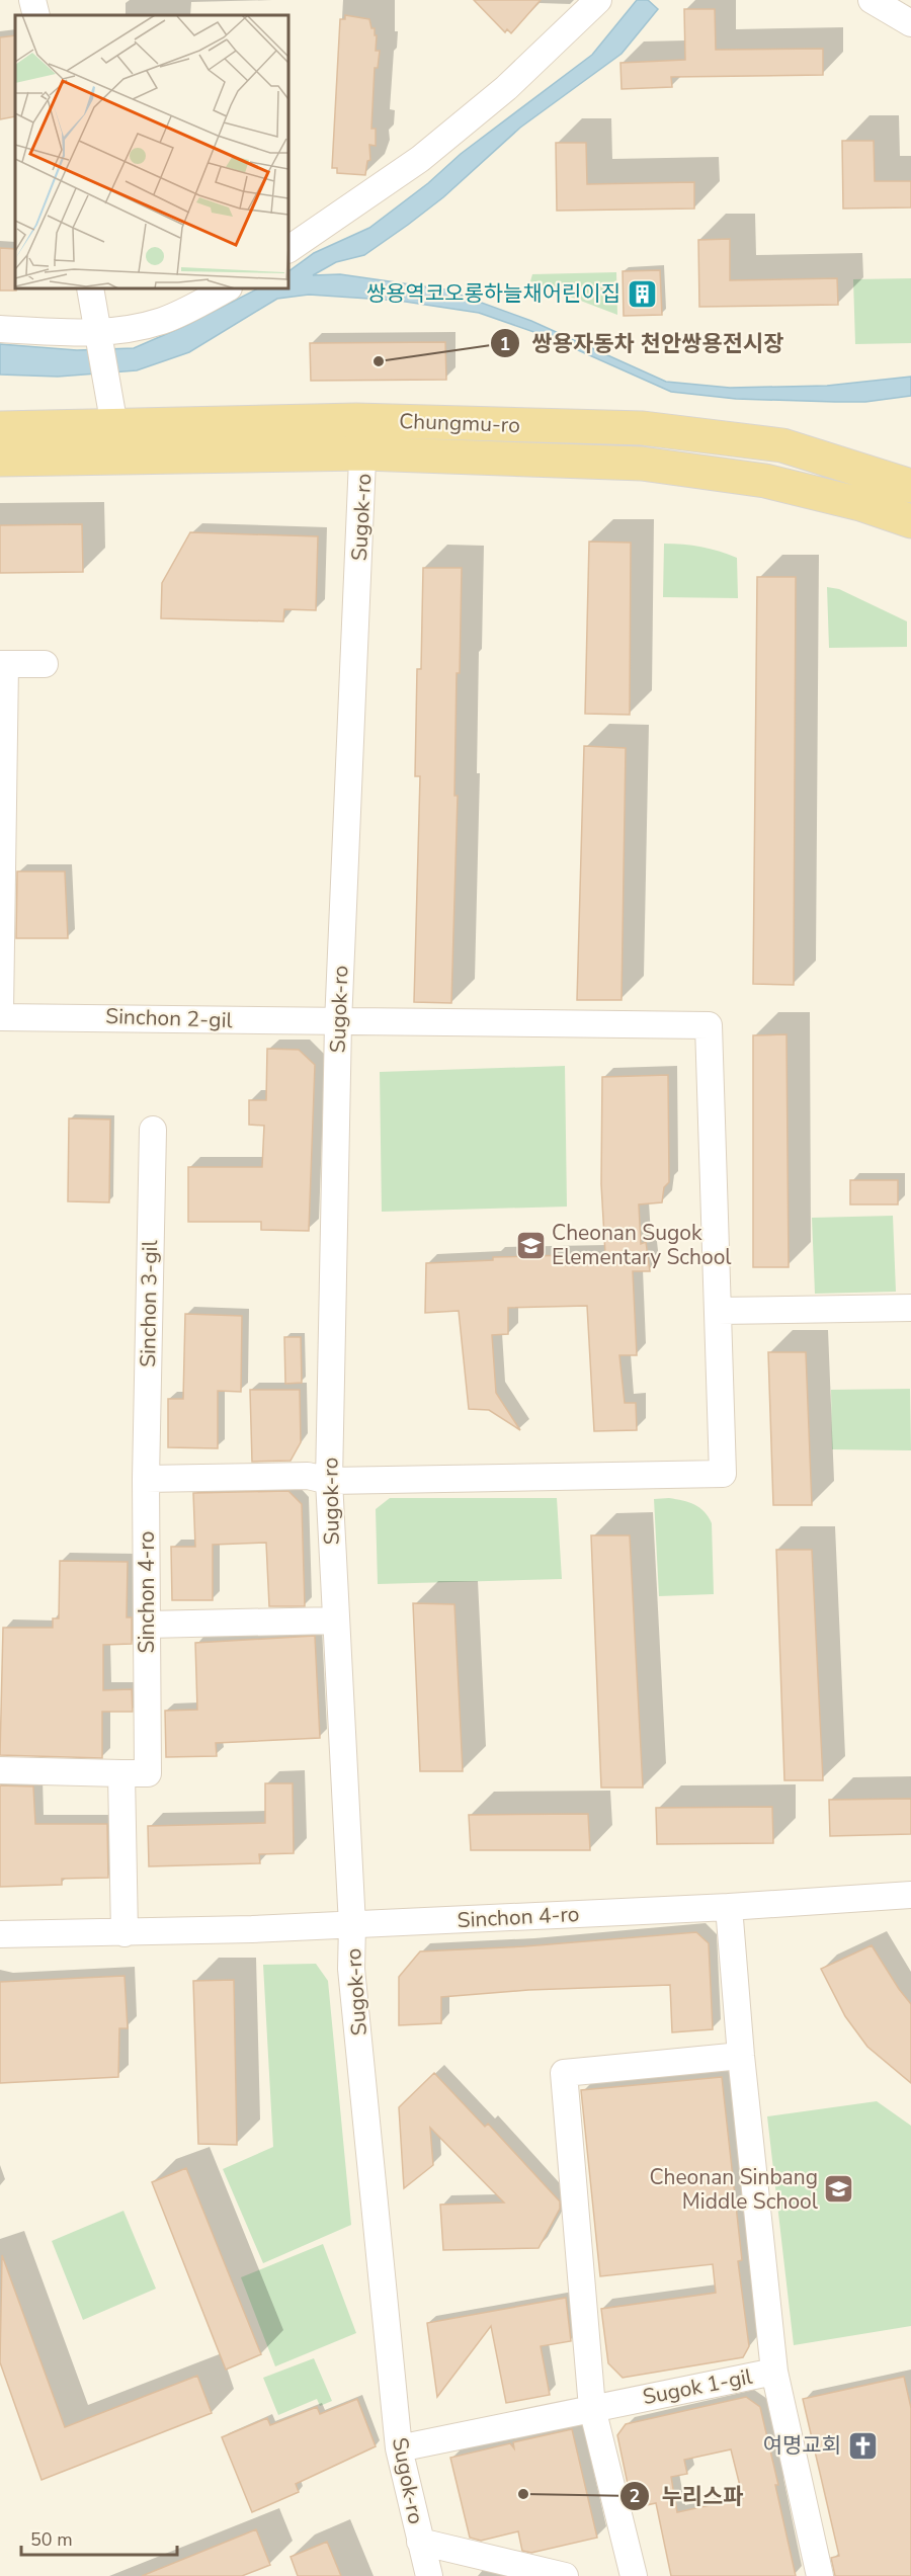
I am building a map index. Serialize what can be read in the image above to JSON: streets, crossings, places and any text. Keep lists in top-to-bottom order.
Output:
{
  "streets": {
    "main road": ["Chungmu-ro"],
    "street": [
      "Sugok-ro",
      "Sinchon 2-gil",
      "Sinchon 3-gil",
      "Sinchon 4-ro",
      "Sugok 1-gil"
    ]
  },
  "crossings": [
    ["Chungmu-ro", "Sugok-ro"],
    ["Sugok-ro", "Sinchon 2-gil"],
    ["Sugok-ro", "Sinchon 4-ro"],
    ["Sugok-ro", "Sugok 1-gil"],
    ["Sinchon 3-gil", "Sinchon 4-ro"]
  ],
  "places": {
    "building": ["쌍용역코오롱하늘채어린이집"],
    "other": ["쌍용자동차 천안쌍용전시장", "누리스파"],
    "school or university": ["Cheonan Sugok Elementary School", "Cheonan Sinbang Middle School"],
    "church": ["여명교회"]
  },
  "scale_bar": "50 m"
}
